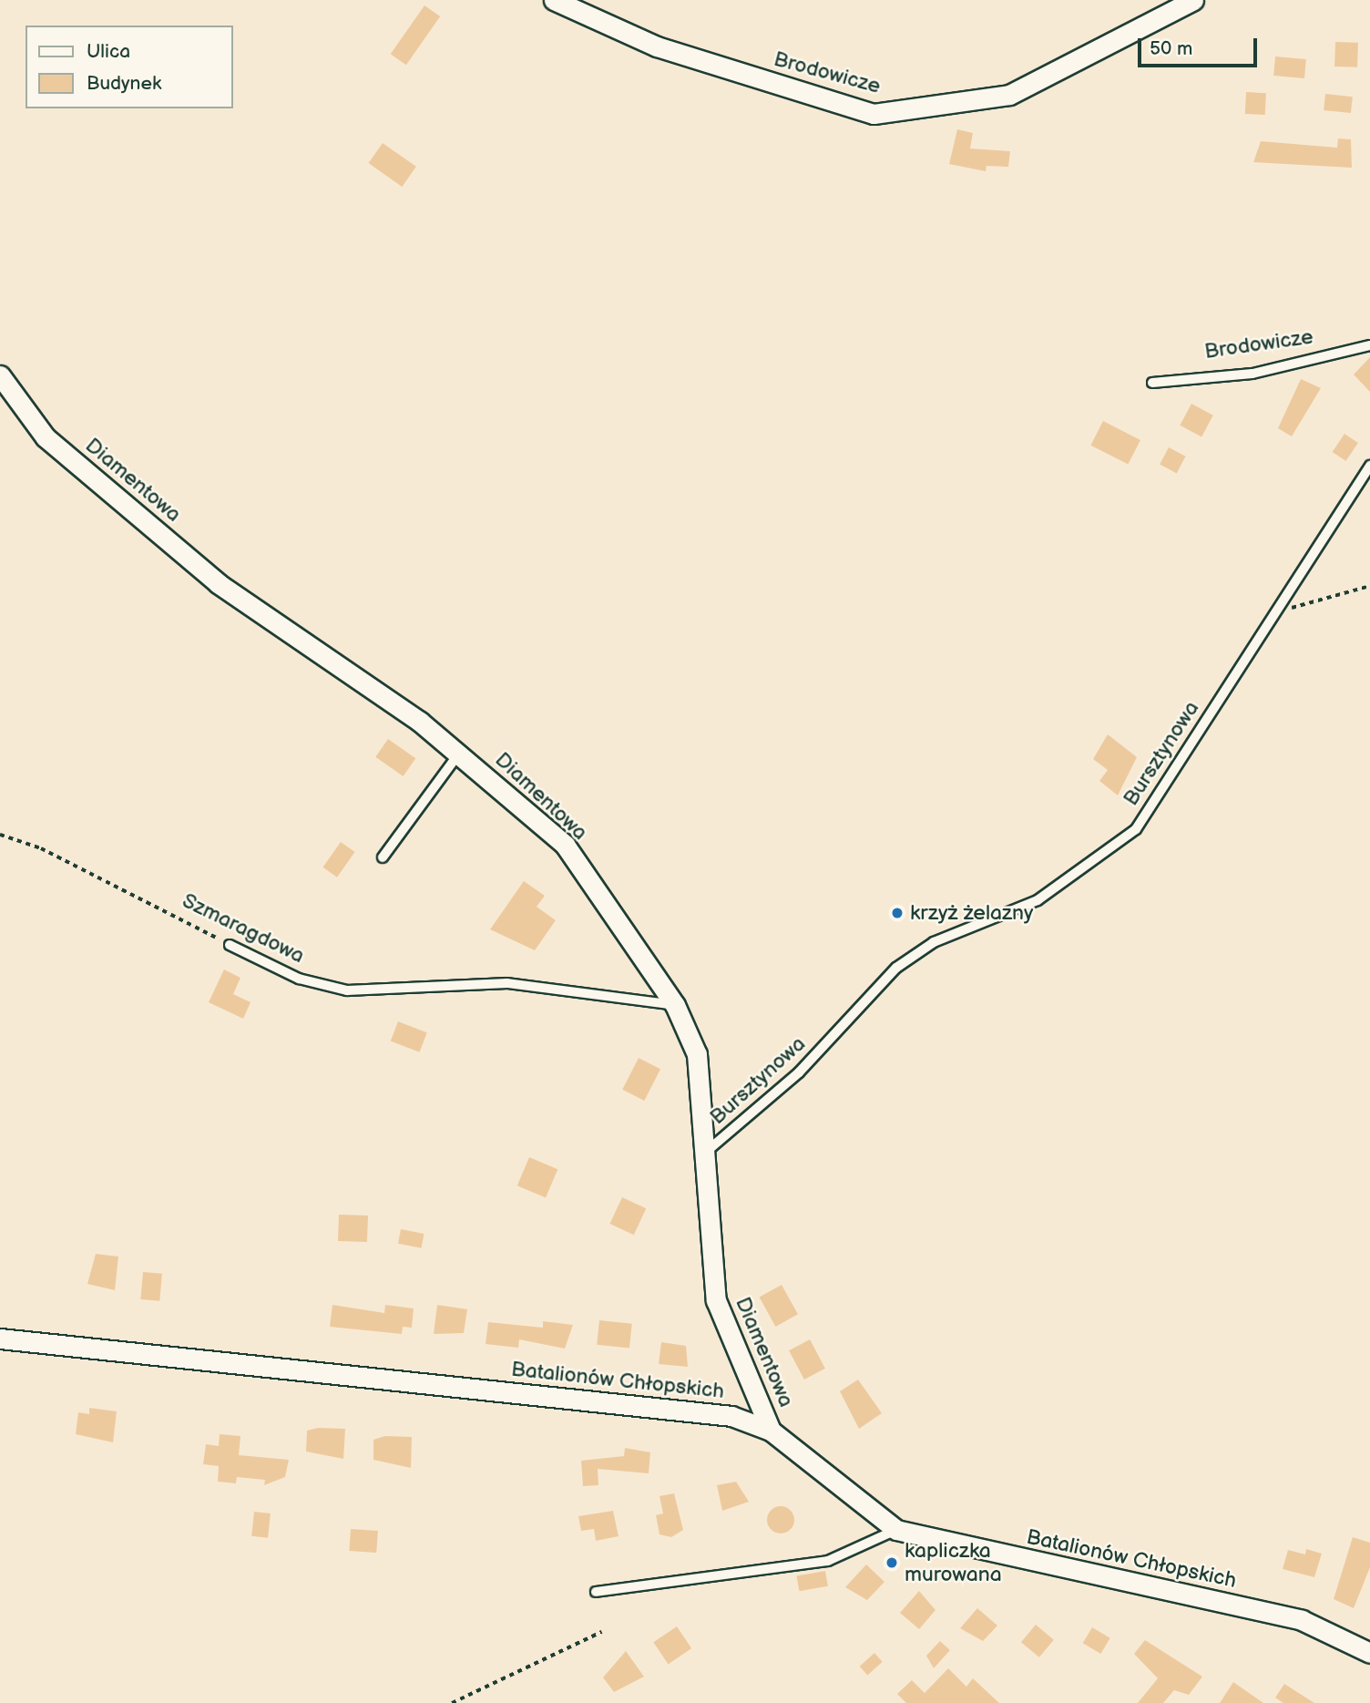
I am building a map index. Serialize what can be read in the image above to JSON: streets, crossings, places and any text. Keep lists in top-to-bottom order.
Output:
{
  "streets": {
    "street": ["Brodowicze", "Diamentowa", "Batalionów Chłopskich"],
    "lane": ["Bursztynowa", "Szmaragdowa"]
  },
  "crossings": [
    ["Diamentowa", "Bursztynowa"],
    ["Diamentowa", "Szmaragdowa"],
    ["Diamentowa", "Batalionów Chłopskich"]
  ],
  "places": ["krzyż żelazny", "kapliczka murowana"],
  "legend": ["Ulica", "Budynek"],
  "scale_bar": "50 m"
}
